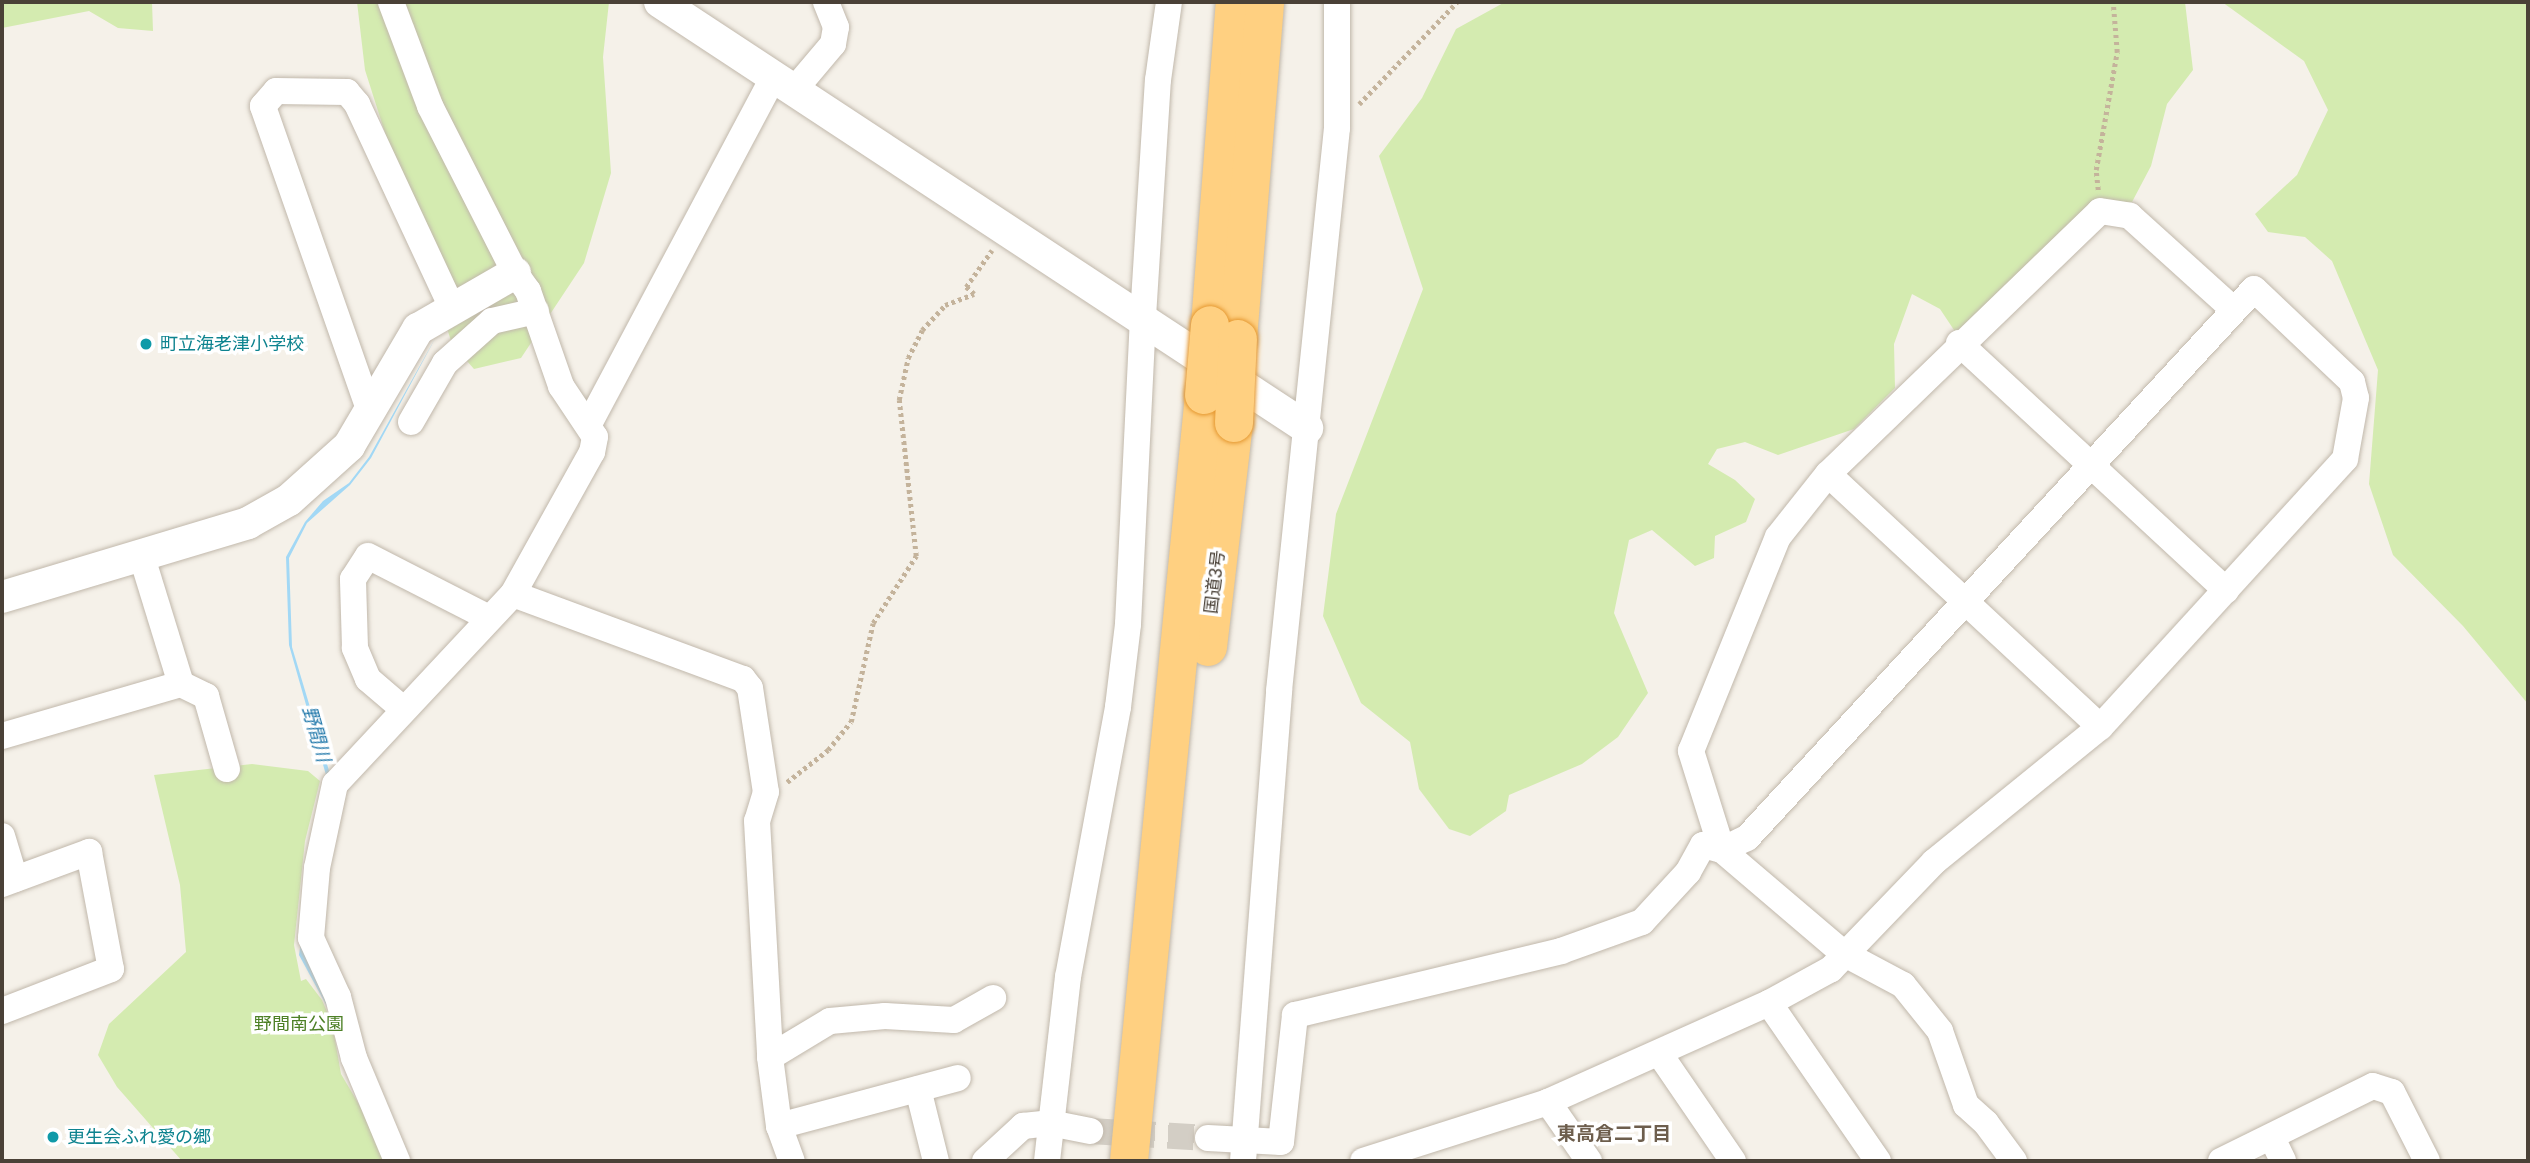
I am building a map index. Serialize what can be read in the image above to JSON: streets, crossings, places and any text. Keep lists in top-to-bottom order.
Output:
{
  "streets": {
    "highway": ["国道3号"]
  },
  "districts": ["東高倉二丁目"],
  "water": ["野間川"],
  "parks": ["野間南公園"],
  "places": ["町立海老津小学校", "更生会ふれ愛の郷"]
}
